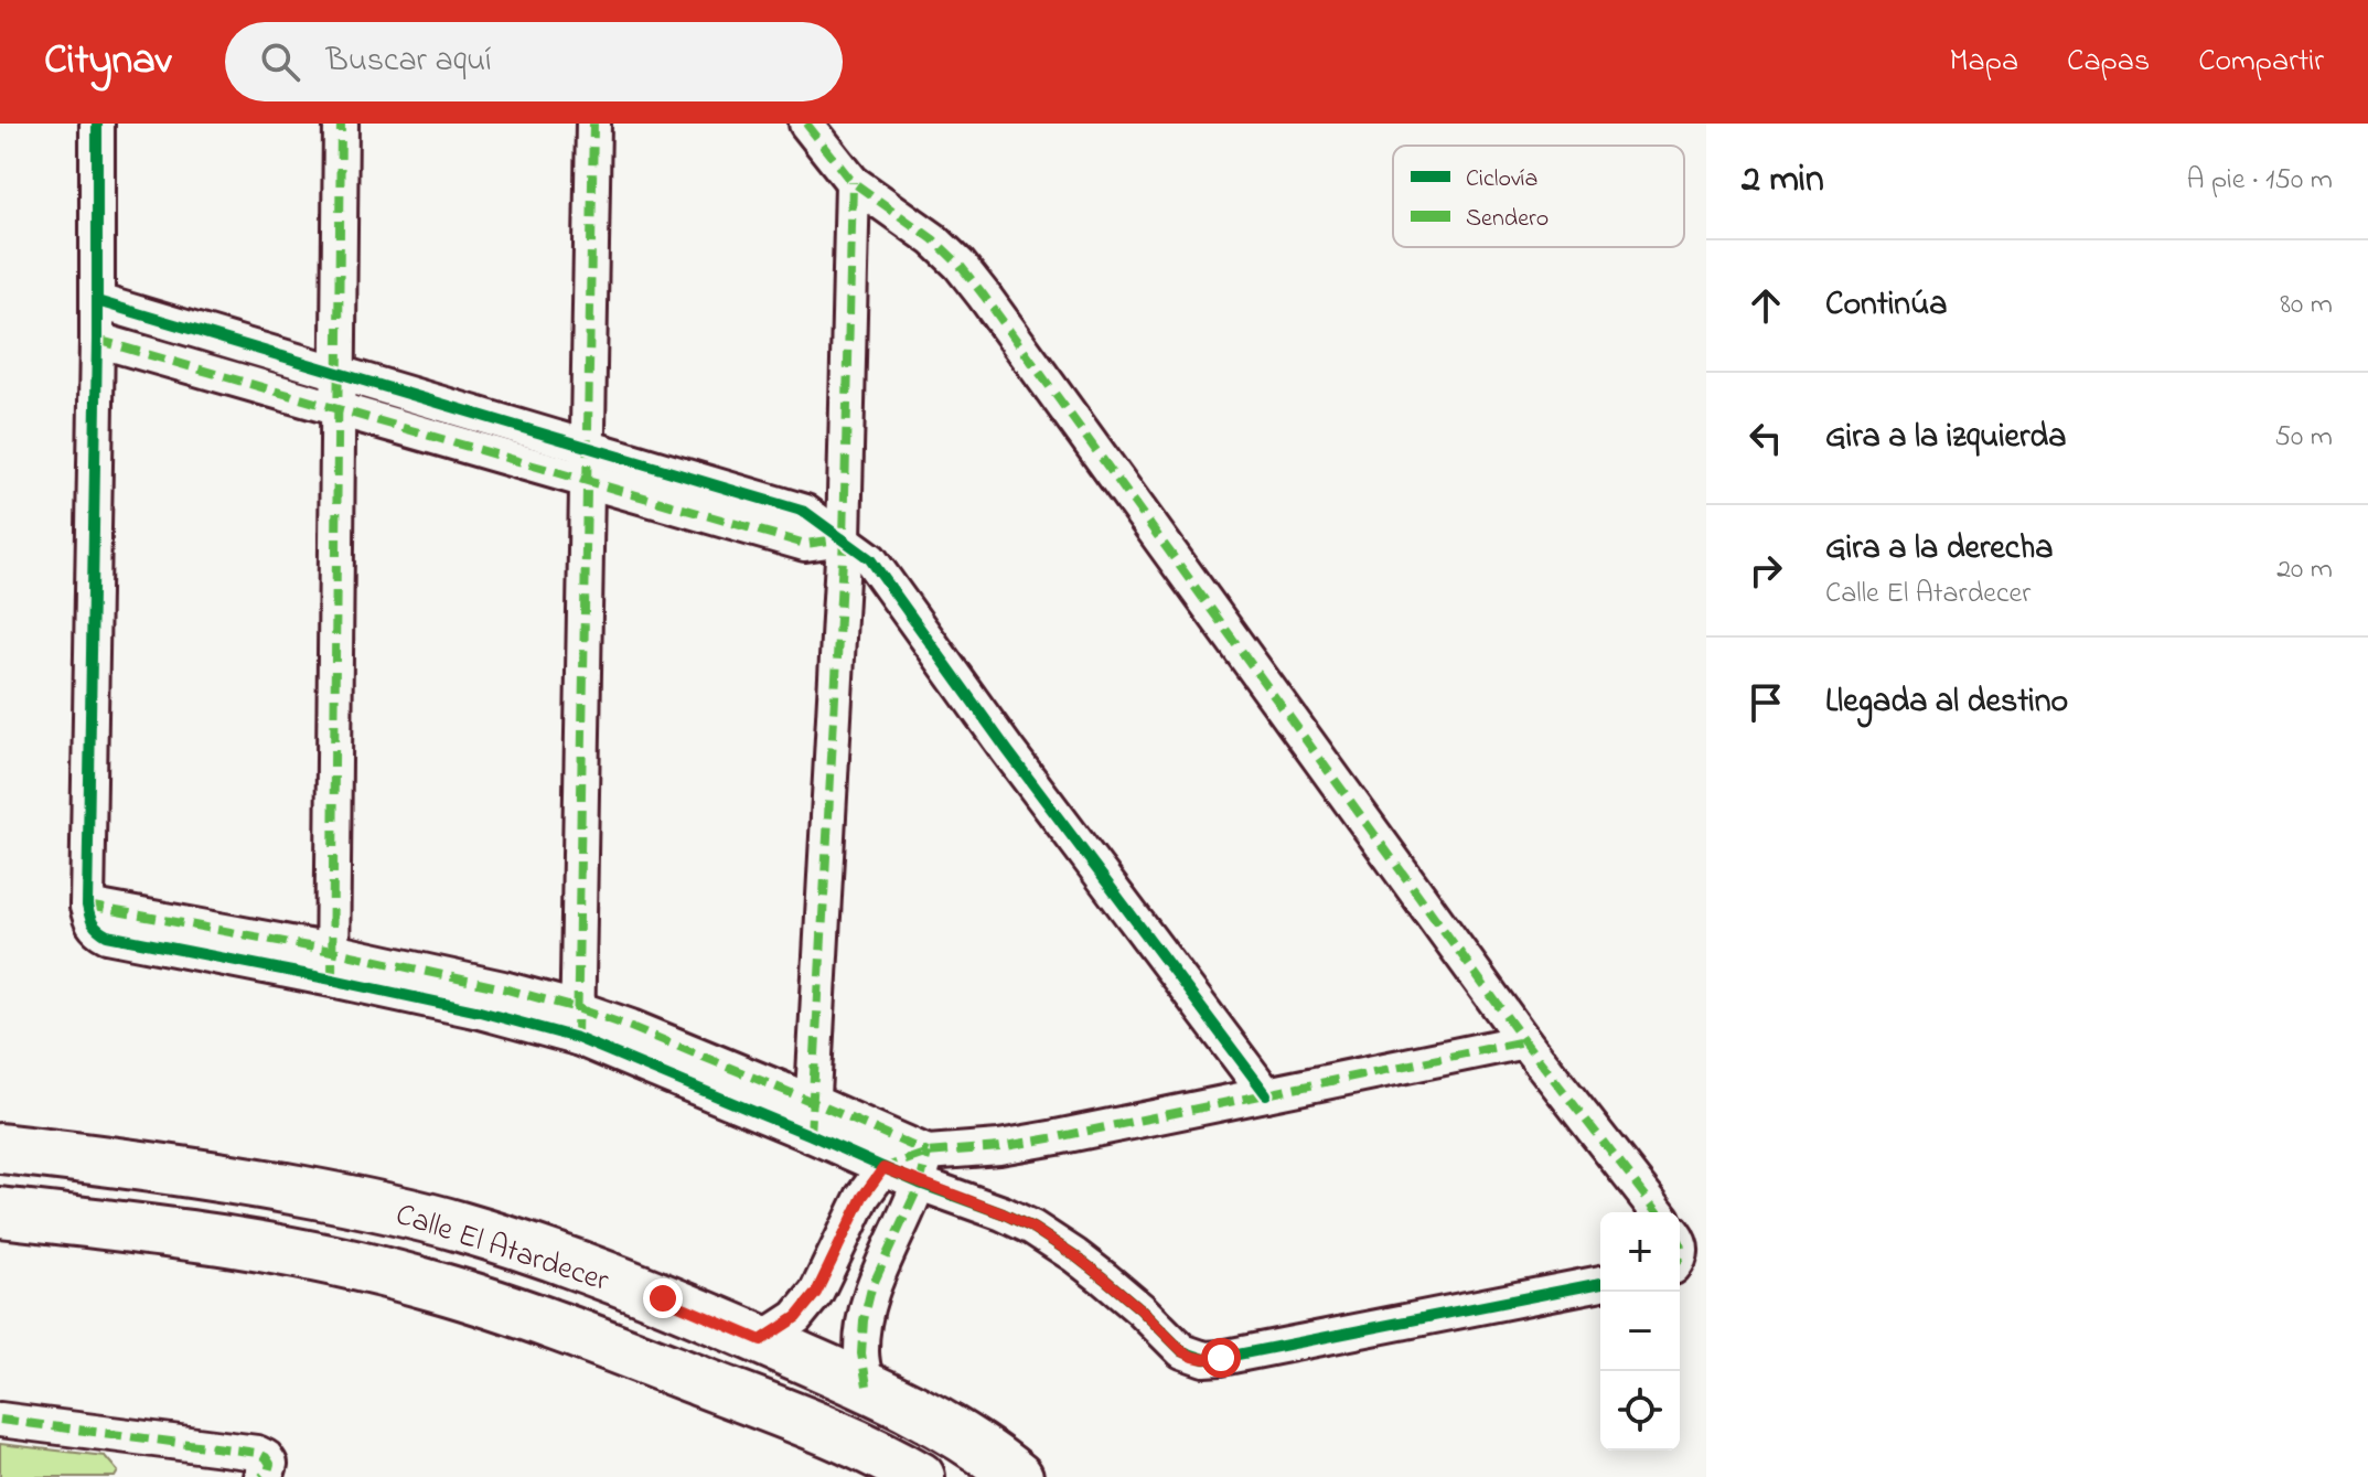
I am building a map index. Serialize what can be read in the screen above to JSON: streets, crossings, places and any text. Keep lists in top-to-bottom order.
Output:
{
  "streets": {
    "street": ["Calle El Atardecer"]
  },
  "legend": ["Ciclovía", "Sendero"],
  "page": {
    "header": "Citynav",
    "search": "Buscar aquí",
    "nav": ["Mapa", "Capas", "Compartir"],
    "heading": ["2 min", "A pie · 150 m"],
    "list": [
      ["Continúa", "80 m"],
      ["Gira a la izquierda", "50 m"],
      ["Gira a la derecha", "Calle El Atardecer", "20 m"],
      "Llegada al destino"
    ],
    "map_buttons": ["+", "−"]
  }
}
